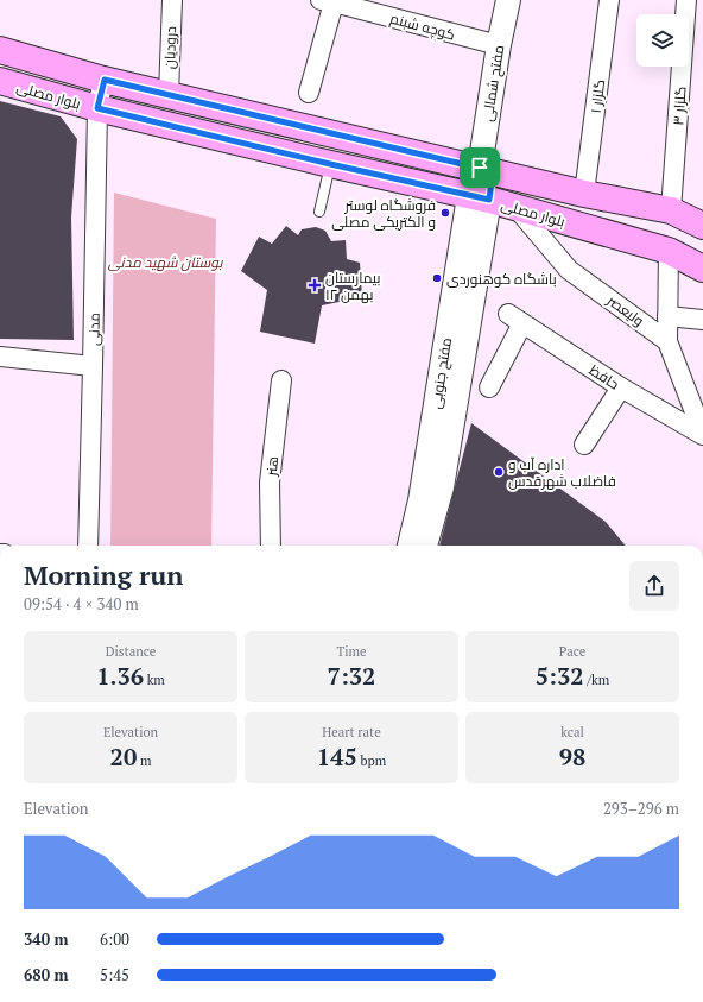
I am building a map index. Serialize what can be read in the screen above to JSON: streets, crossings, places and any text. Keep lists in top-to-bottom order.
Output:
{
  "streets": {
    "main road": ["بلوار مصلی"],
    "street": [
      "کوچه شبنم",
      "درودیان",
      "مفتح شمالی",
      "گلزار ۱",
      "گلزار ۳",
      "ولیعصر",
      "مدنی",
      "مفتح جنوبی",
      "حافظ",
      "هنر"
    ]
  },
  "crossings": [
    ["کوچه شبنم", "مفتح شمالی"],
    ["درودیان", "بلوار مصلی"],
    ["مفتح شمالی", "بلوار مصلی"],
    ["بلوار مصلی", "گلزار ۱"],
    ["بلوار مصلی", "گلزار ۳"],
    ["بلوار مصلی", "ولیعصر"],
    ["بلوار مصلی", "مدنی"],
    ["بلوار مصلی", "مفتح جنوبی"]
  ],
  "parks": ["بوستان شهید مدنی"],
  "places": {
    "other": ["فروشگاه لوستر و الکتریکی مصلی", "باشگاه کوهنوردی", "اداره آب و فاضلاب شهرقدس"],
    "health": ["بیمارستان ۱۲ بهمن"]
  },
  "page": {
    "heading": ["Morning run", "09:54 · 4 × 340 m"],
    "stats": [
      ["Distance", "1.36 km"],
      ["Time", "7:32"],
      ["Pace", "5:32 /km"],
      ["Elevation", "20 m"],
      ["Heart rate", "145 bpm"],
      ["kcal", "98"]
    ],
    "chart": ["Elevation", "293–296 m"],
    "list": [
      {
        "name": "340 m",
        "note": "6:00"
      },
      {
        "name": "680 m",
        "note": "5:45"
      }
    ]
  }
}
